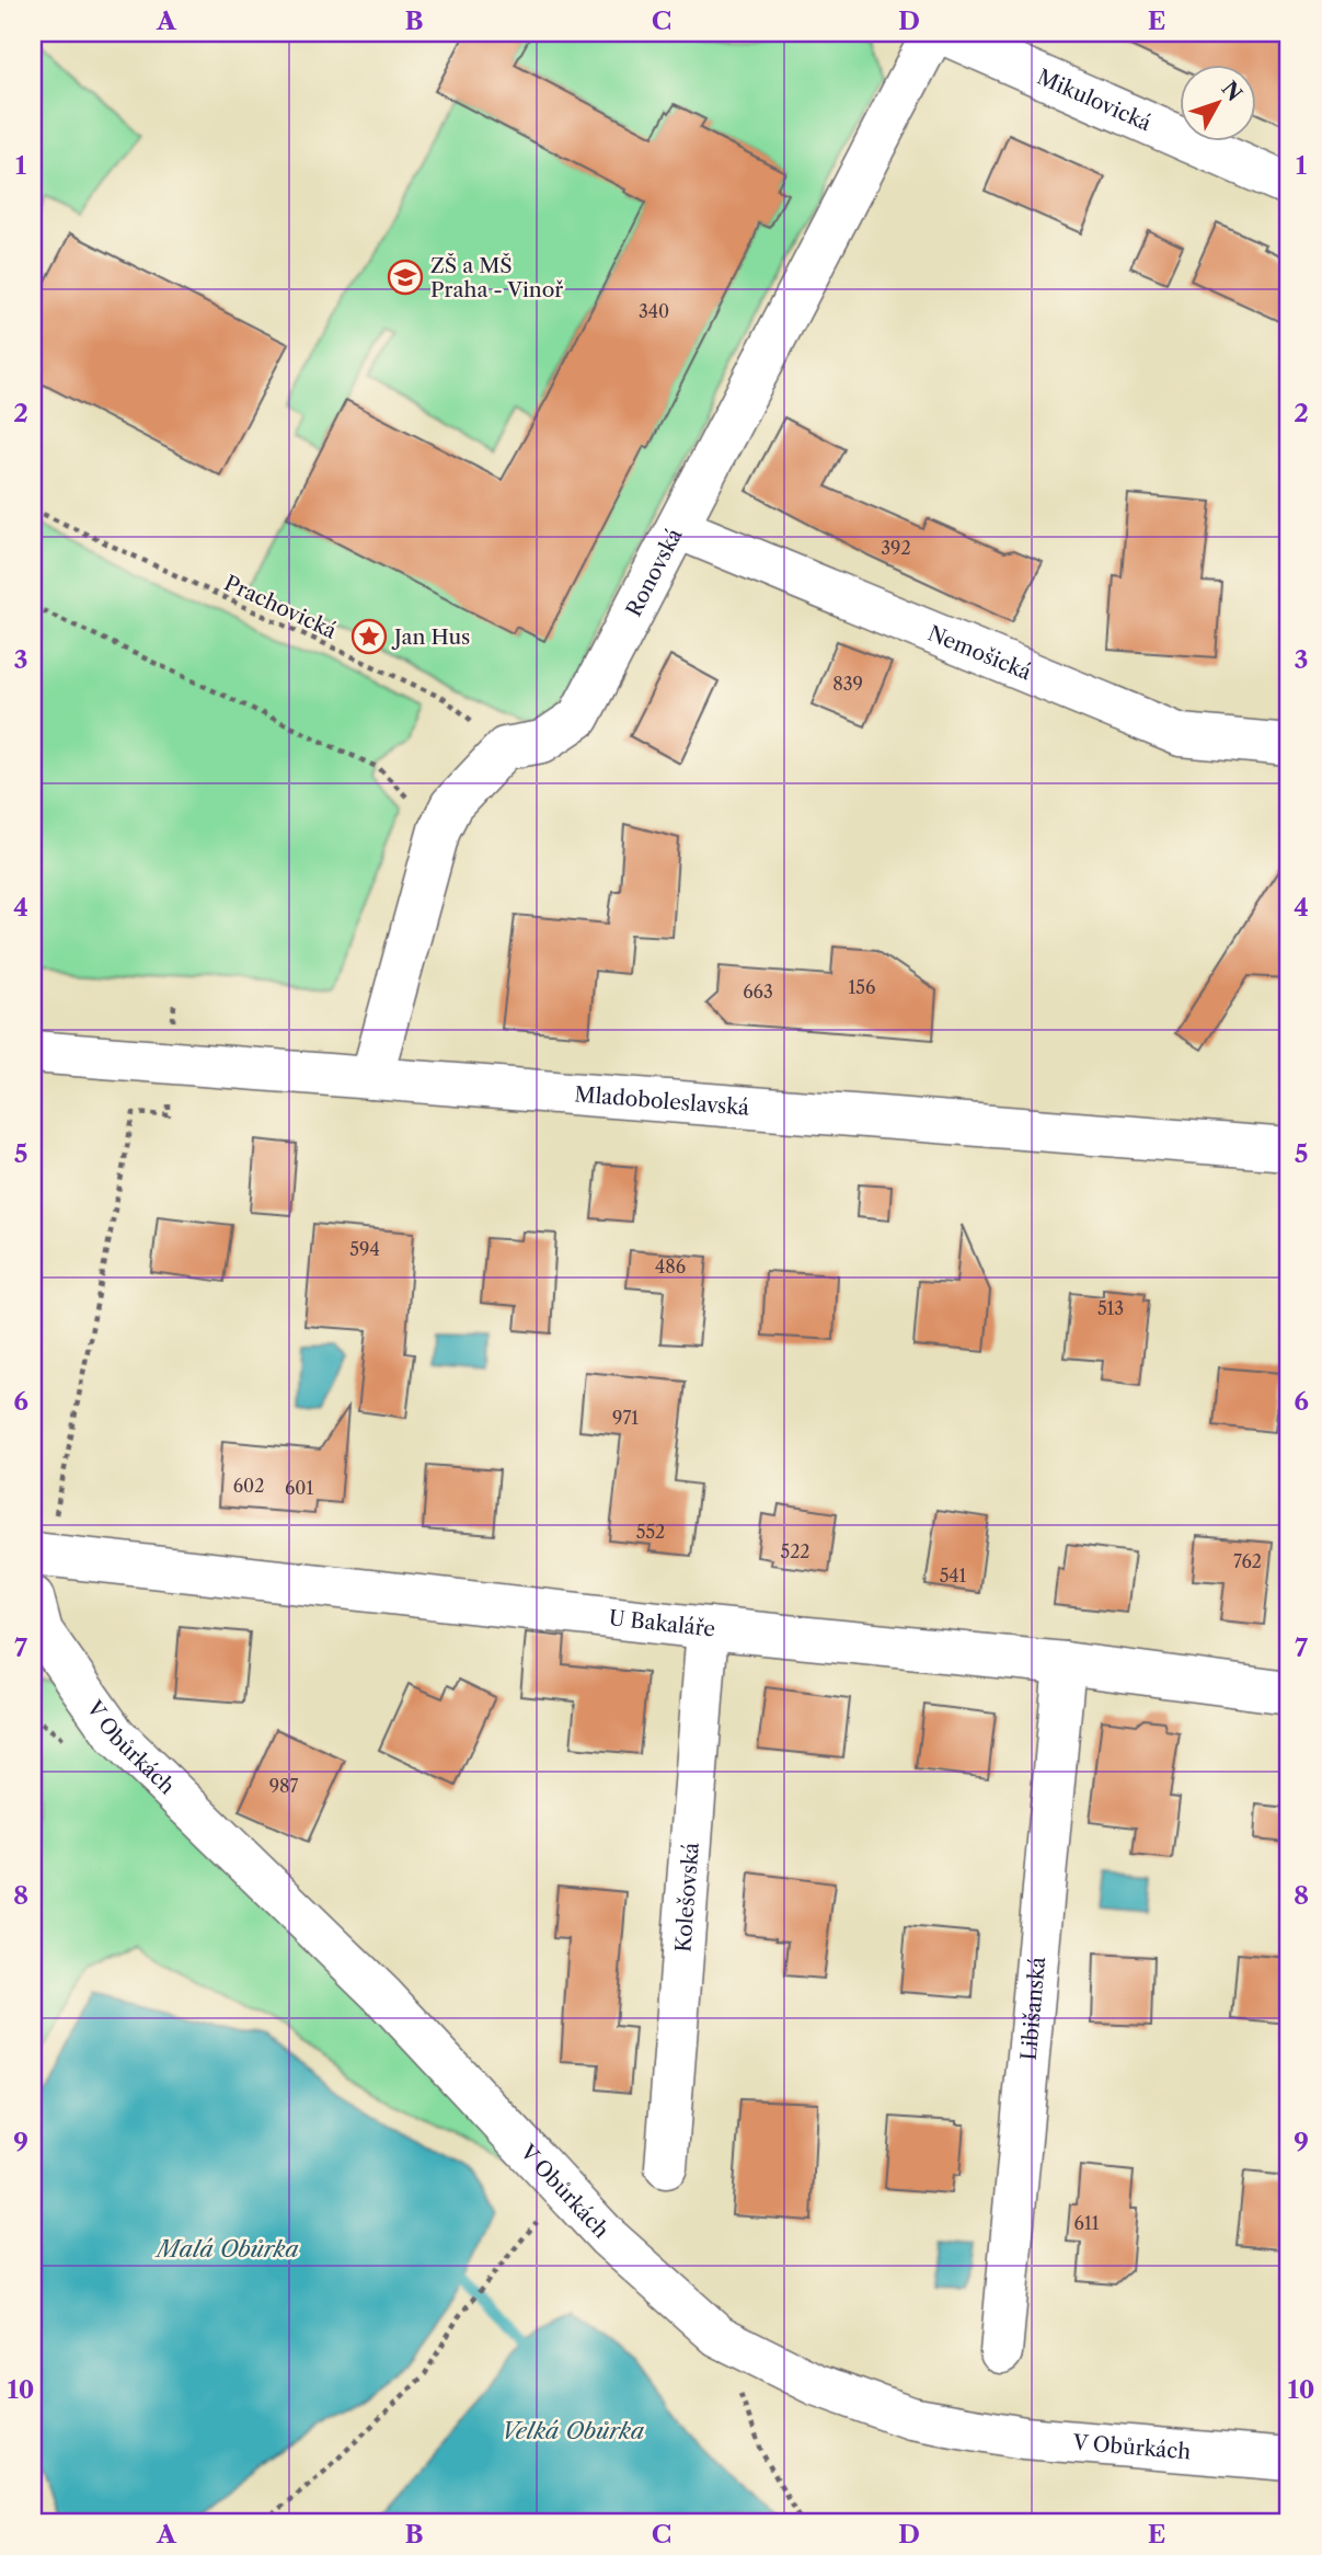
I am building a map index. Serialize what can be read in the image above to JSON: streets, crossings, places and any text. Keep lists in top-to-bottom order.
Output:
{
  "streets": {
    "street": [
      "Mikulovická",
      "Ronovská",
      "Nemošická",
      "Mladoboleslavská",
      "U Bakaláře",
      "V Obůrkách",
      "Kolešovská",
      "Libišanská"
    ],
    "path": ["Prachovická"]
  },
  "crossings": [
    ["Ronovská", "Prachovická"],
    ["Ronovská", "Nemošická"],
    ["U Bakaláře", "Kolešovská"],
    ["U Bakaláře", "Libišanská"]
  ],
  "water": ["Malá Obůrka", "Velká Obůrka"],
  "places": {
    "school or university": ["ZŠ a MŠ Praha - Vinoř"],
    "place": ["Jan Hus"]
  },
  "house_numbers": [
    "340",
    "392",
    "839",
    "156",
    "663",
    "594",
    "486",
    "513",
    "971",
    "602",
    "601",
    "552",
    "522",
    "762",
    "541",
    "987",
    "611"
  ],
  "north": "top right",
  "grid": {
    "columns": [
      "A",
      "B",
      "C",
      "D",
      "E"
    ],
    "rows": [
      "1",
      "2",
      "3",
      "4",
      "5",
      "6",
      "7",
      "8",
      "9",
      "10"
    ]
  }
}
